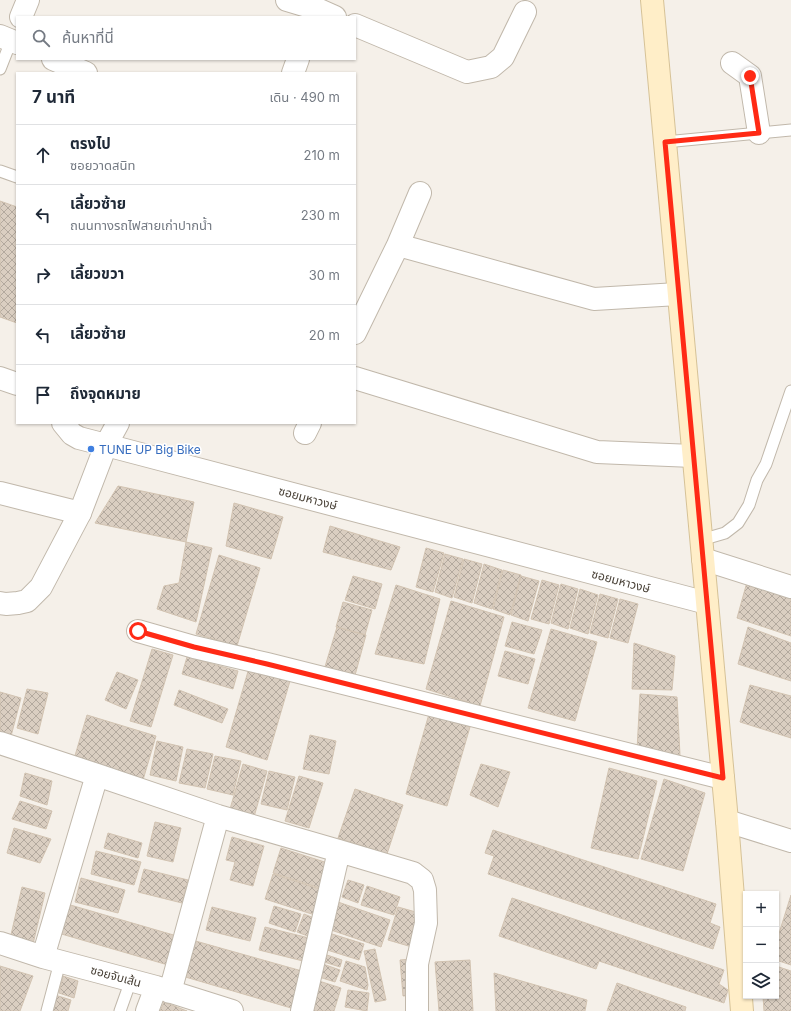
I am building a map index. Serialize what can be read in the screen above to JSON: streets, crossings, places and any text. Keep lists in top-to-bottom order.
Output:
{
  "streets": {
    "street": ["ซอยมหาวงษ์", "ซอยจับเส้น"]
  },
  "places": ["TUNE UP Big Bike"],
  "page": {
    "search": "ค้นหาที่นี่",
    "heading": ["7 นาที", "เดิน · 490 m"],
    "list": [
      ["ตรงไป", "ซอยวาดสนิท", "210 m"],
      ["เลี้ยวซ้าย", "ถนนทางรถไฟสายเก่าปากน้ำ", "230 m"],
      ["เลี้ยวขวา", "30 m"],
      ["เลี้ยวซ้าย", "20 m"],
      "ถึงจุดหมาย"
    ],
    "map_buttons": ["+", "−"]
  }
}
